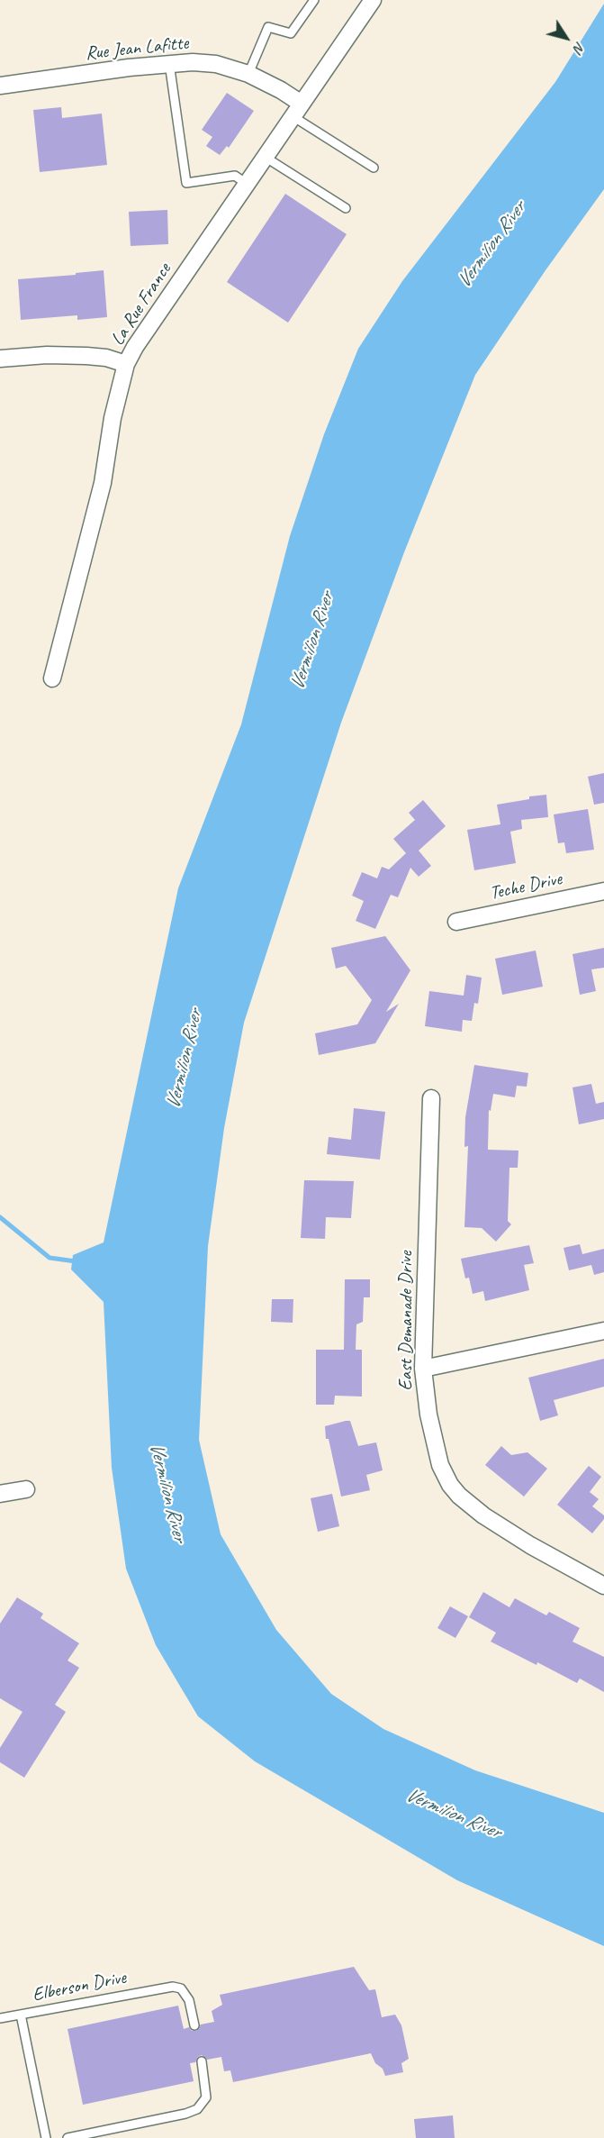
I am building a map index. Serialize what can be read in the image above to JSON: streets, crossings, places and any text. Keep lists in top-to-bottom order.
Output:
{
  "streets": {
    "street": [
      "Rue Jean Lafitte",
      "La Rue France",
      "Teche Drive",
      "East Demanade Drive"
    ],
    "lane": ["Elberson Drive"]
  },
  "crossings": [
    ["Rue Jean Lafitte", "La Rue France"]
  ],
  "water": ["Vermilion River"],
  "north": "bottom right"
}
